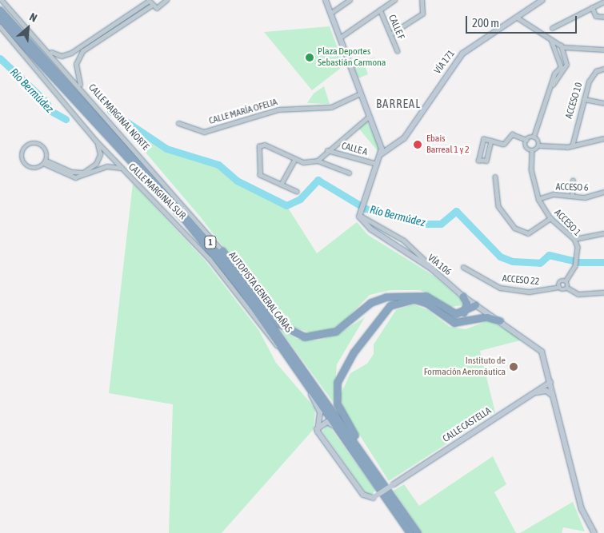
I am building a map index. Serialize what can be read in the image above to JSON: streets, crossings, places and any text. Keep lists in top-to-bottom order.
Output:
{
  "streets": {
    "highway": ["1", "AUTOPISTA GENERAL CAÑAS"],
    "main road": ["VÍA 171", "VÍA 106", "CALLE CASTELLA"],
    "street": [
      "CALLE F",
      "ACCESO 10",
      "CALLE MARÍA OFELIA",
      "CALLE MARGINAL NORTE",
      "CALLE A",
      "ACCESO 6",
      "CALLE MARGINAL SUR",
      "ACCESO 1",
      "ACCESO 22"
    ]
  },
  "crossings": [
    ["VÍA 171", "VÍA 106"],
    ["CALLE A", "VÍA 106"],
    ["ACCESO 6", "ACCESO 1"],
    ["CALLE MARGINAL SUR", "AUTOPISTA GENERAL CAÑAS"],
    ["ACCESO 1", "ACCESO 22"],
    ["VÍA 106", "CALLE CASTELLA"]
  ],
  "districts": ["BARREAL"],
  "water": ["Río Bermúdez"],
  "places": ["Plaza Deportes Sebastián Carmona", "Ebais Barreal 1 y 2", "Instituto de Formación Aeronáutica"],
  "scale_bar": "200 m",
  "north": "top right"
}
